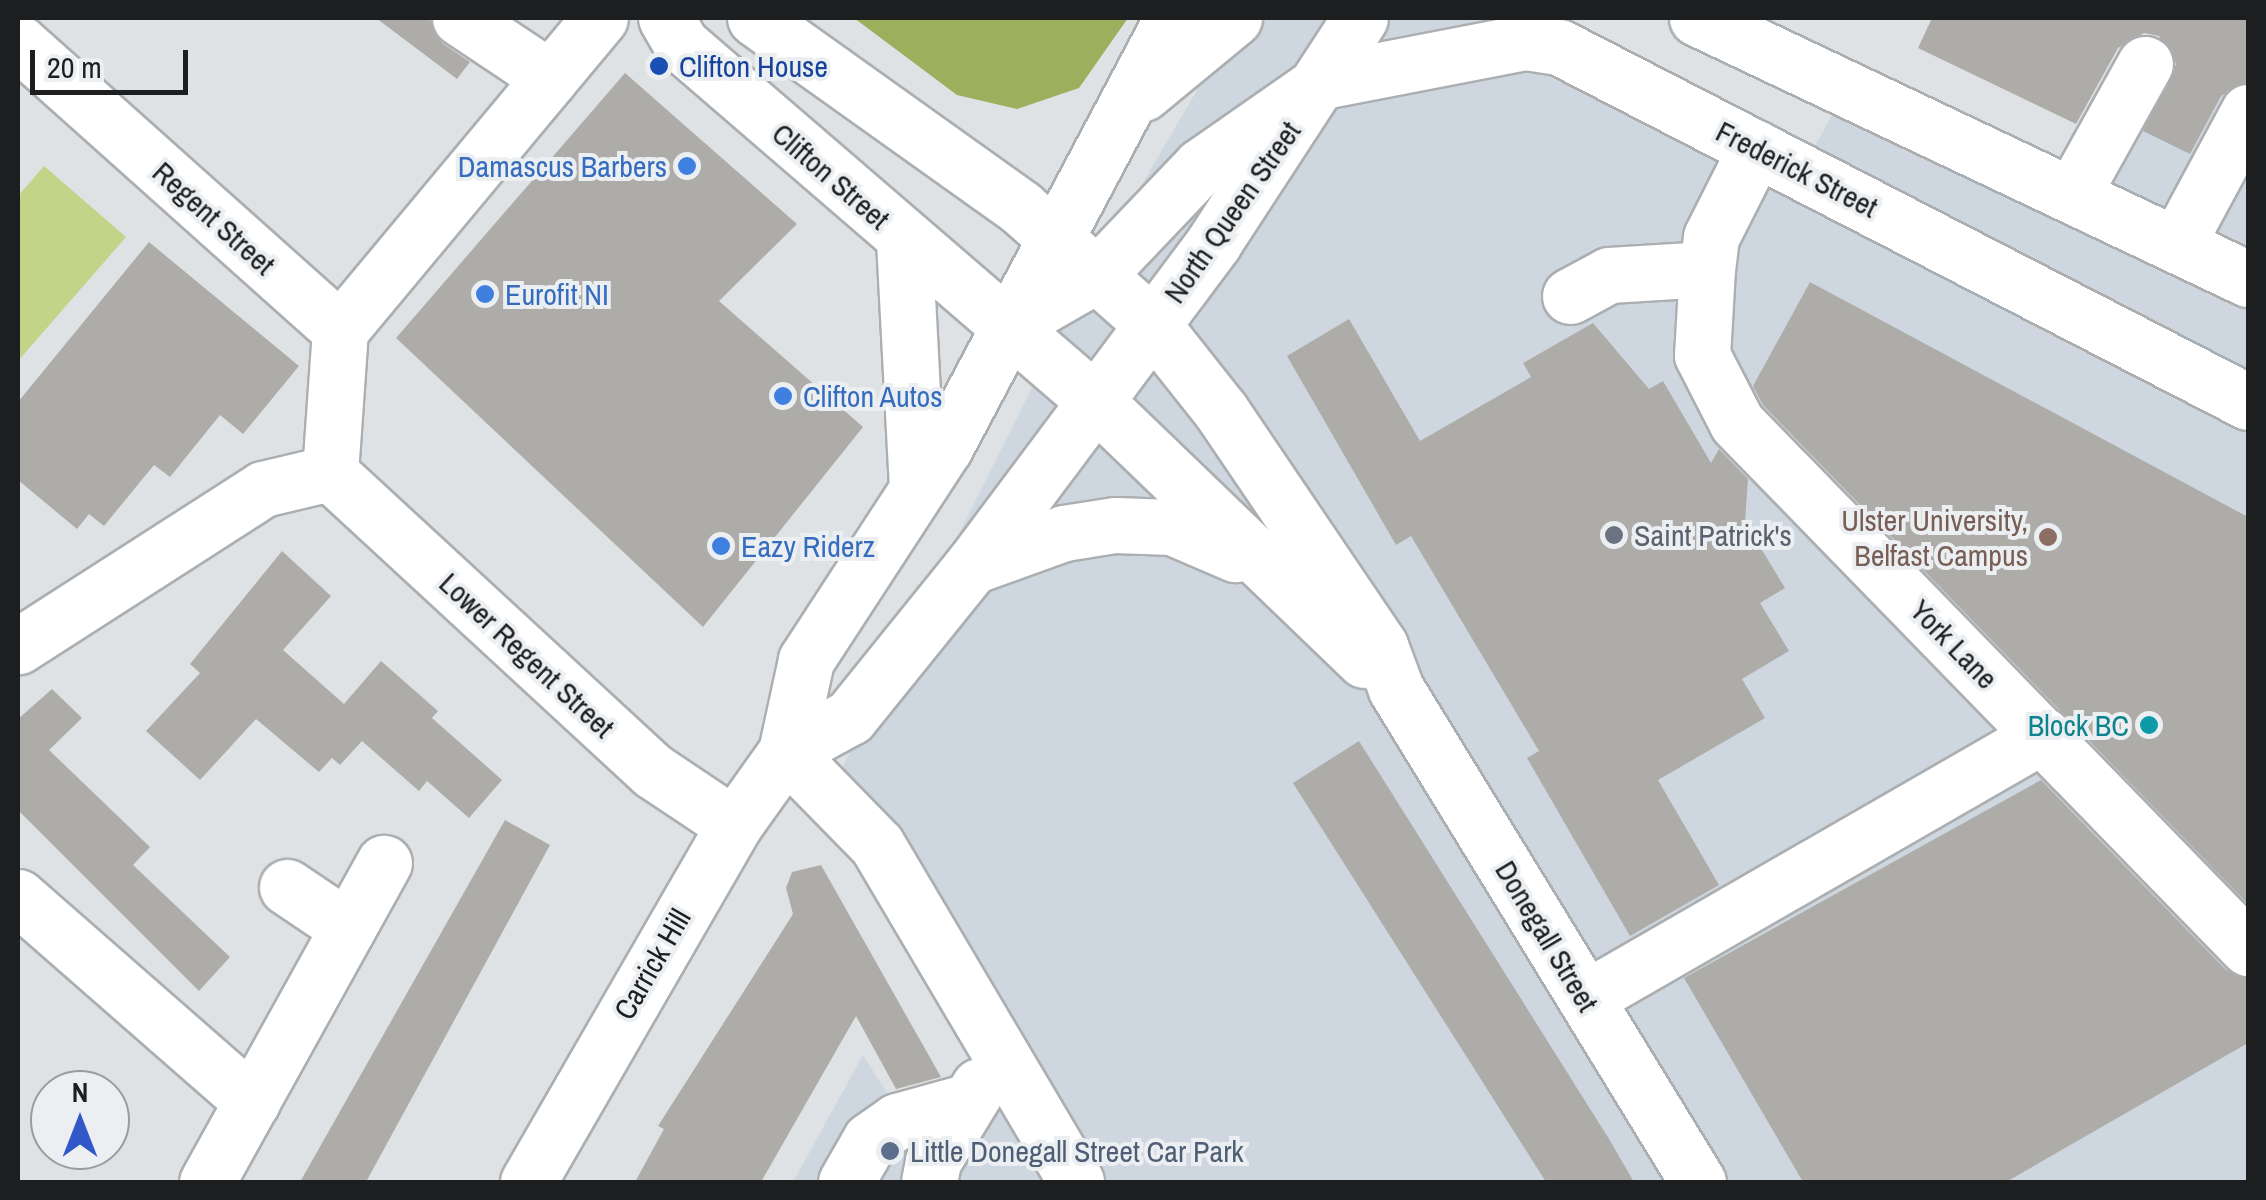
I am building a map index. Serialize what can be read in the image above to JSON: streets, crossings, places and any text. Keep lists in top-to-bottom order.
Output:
{
  "streets": {
    "main road": [
      "Frederick Street",
      "Clifton Street",
      "North Queen Street",
      "Regent Street",
      "York Lane",
      "Lower Regent Street",
      "Donegall Street",
      "Carrick Hill"
    ]
  },
  "crossings": [
    ["Frederick Street", "North Queen Street"],
    ["Frederick Street", "York Lane"],
    ["Clifton Street", "Donegall Street"],
    ["Clifton Street", "Carrick Hill"],
    ["North Queen Street", "Donegall Street"],
    ["North Queen Street", "Carrick Hill"],
    ["Lower Regent Street", "Carrick Hill"],
    ["Donegall Street", "Carrick Hill"]
  ],
  "places": [
    "Clifton House",
    "Damascus Barbers",
    "Eurofit NI",
    "Clifton Autos",
    "Saint Patrick's",
    "Ulster University, Belfast Campus",
    "Eazy Riderz",
    "Block BC",
    "Little Donegall Street Car Park"
  ],
  "scale_bar": "20 m",
  "north": "top"
}
